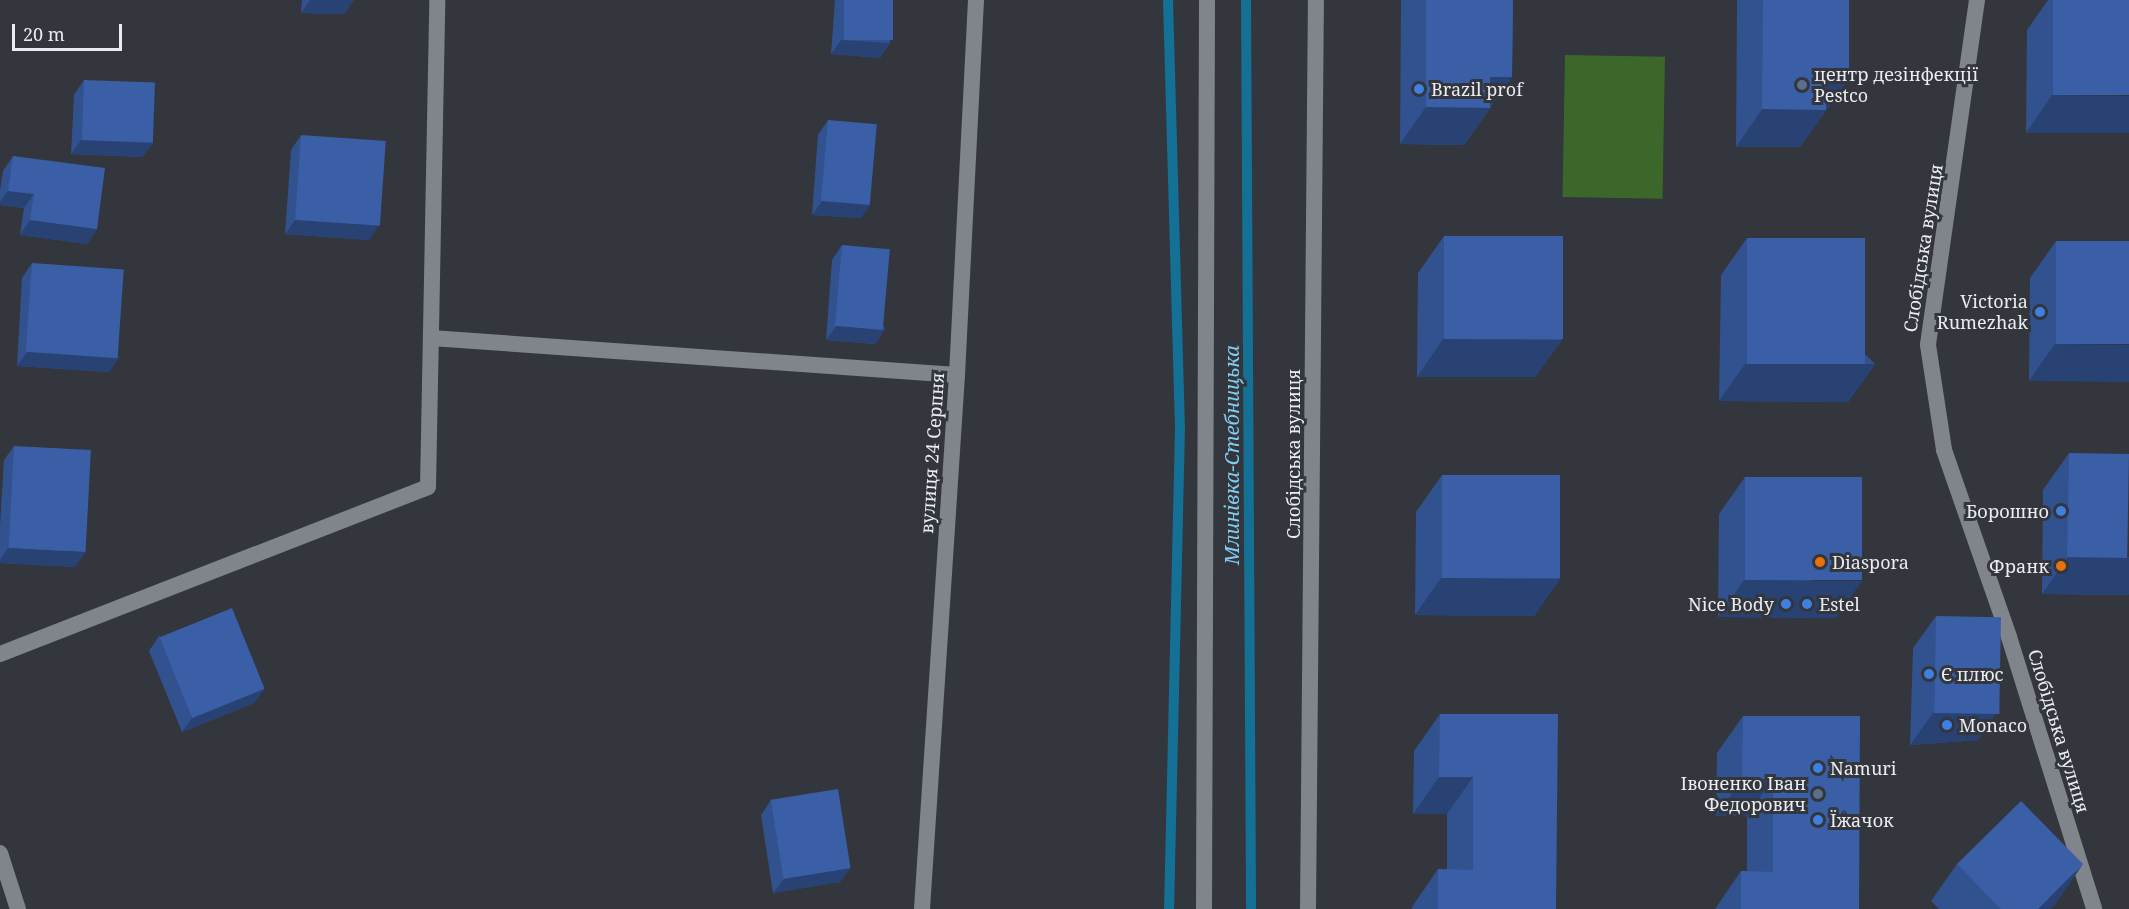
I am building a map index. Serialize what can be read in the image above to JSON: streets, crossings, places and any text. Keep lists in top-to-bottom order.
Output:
{
  "streets": {
    "street": ["Слобідська вулиця", "вулиця 24 Серпня"]
  },
  "water": ["Млинівка-Стебницька"],
  "places": [
    "центр дезінфекції Pestco",
    "Brazil prof",
    "Victoria Rumezhak",
    "Борошно",
    "Diaspora",
    "Франк",
    "Nice Body",
    "Estel",
    "Є плюс",
    "Monaco",
    "Namuri",
    "Івоненко Іван Федорович",
    "Їжачок"
  ],
  "scale_bar": "20 m"
}
